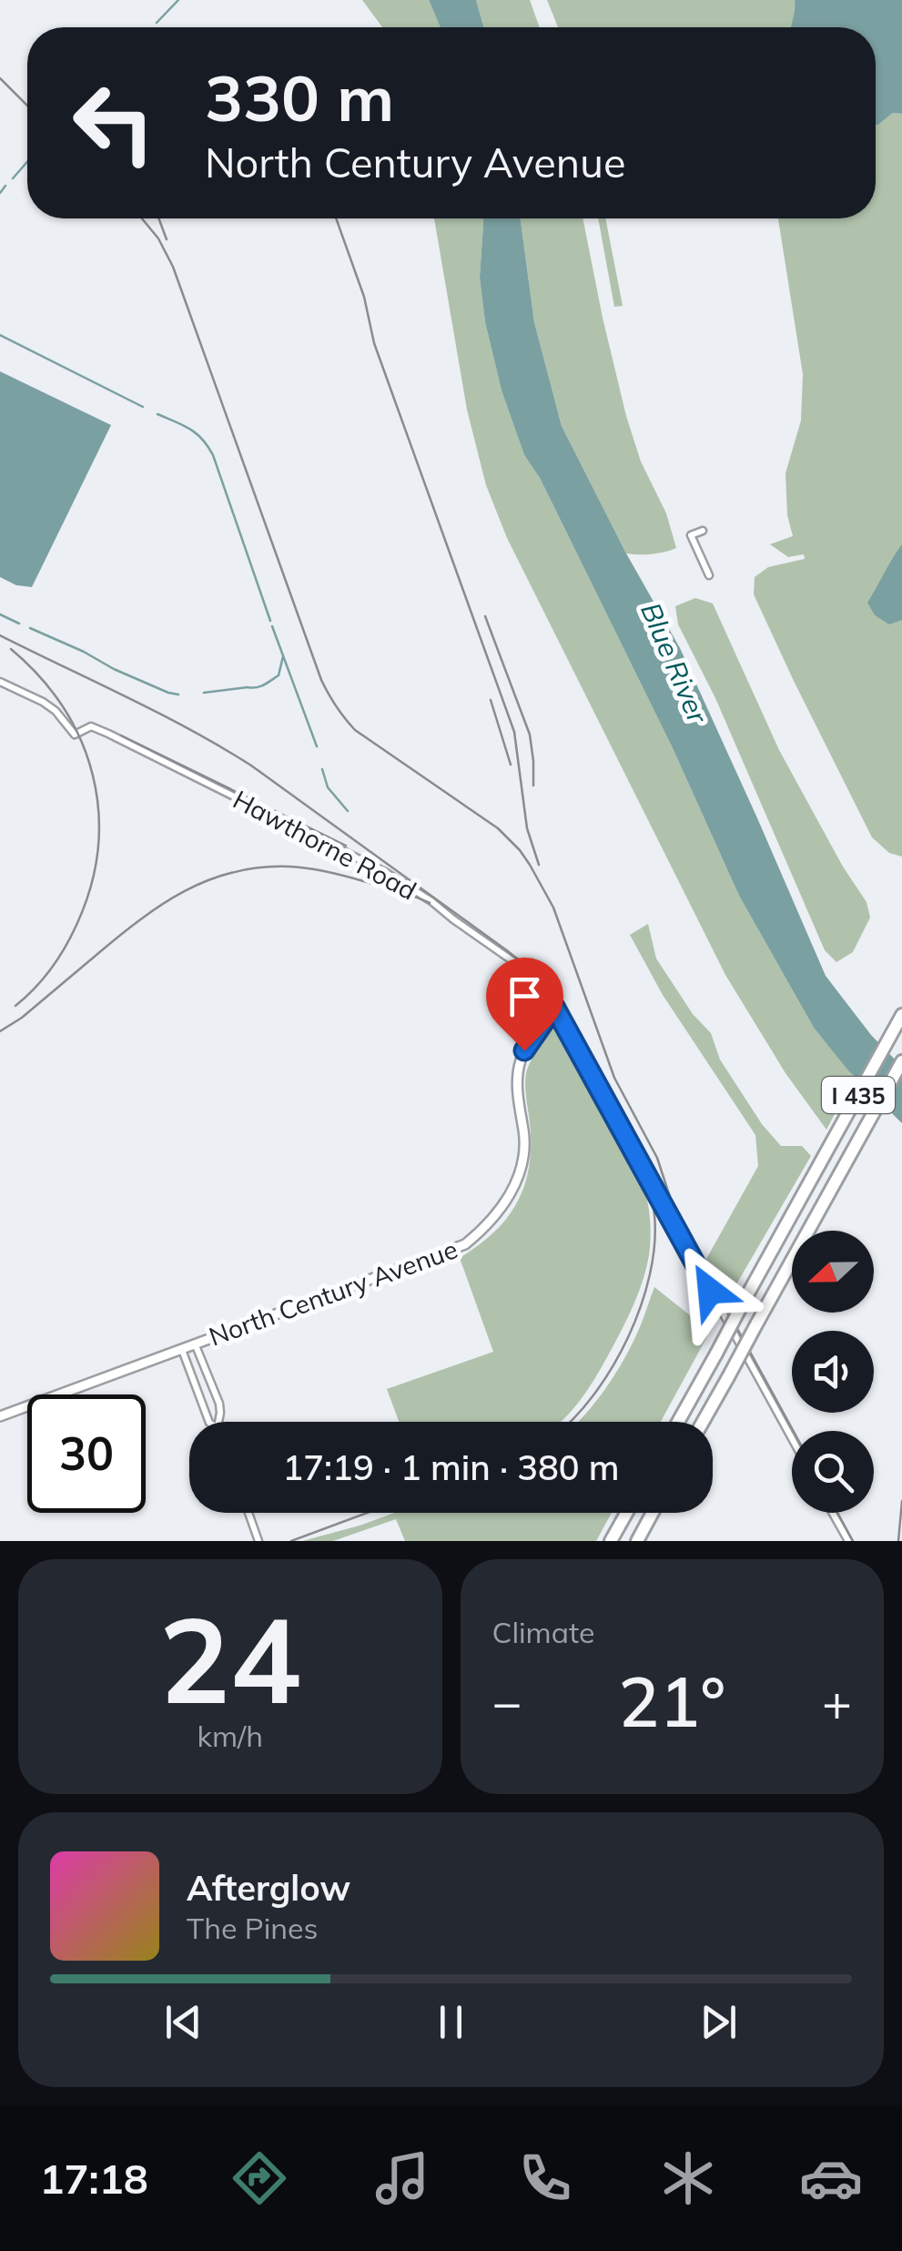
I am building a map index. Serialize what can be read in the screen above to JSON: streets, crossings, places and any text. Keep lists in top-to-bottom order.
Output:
{
  "streets": {
    "highway": ["I 435"],
    "street": ["Hawthorne Road", "North Century Avenue"]
  },
  "crossings": [
    ["Hawthorne Road", "North Century Avenue"]
  ],
  "water": ["Blue River"],
  "north": "left",
  "page": {
    "turn": ["330 m", "North Century Avenue"],
    "limit": "30",
    "trip": "17:19 · 1 min · 380 m",
    "tile": [
      ["24", "km/h"],
      "Climate"
    ],
    "heat": ["−", "21°", "+"],
    "song": ["Afterglow", "The Pines"],
    "tabs": "17:18"
  }
}
